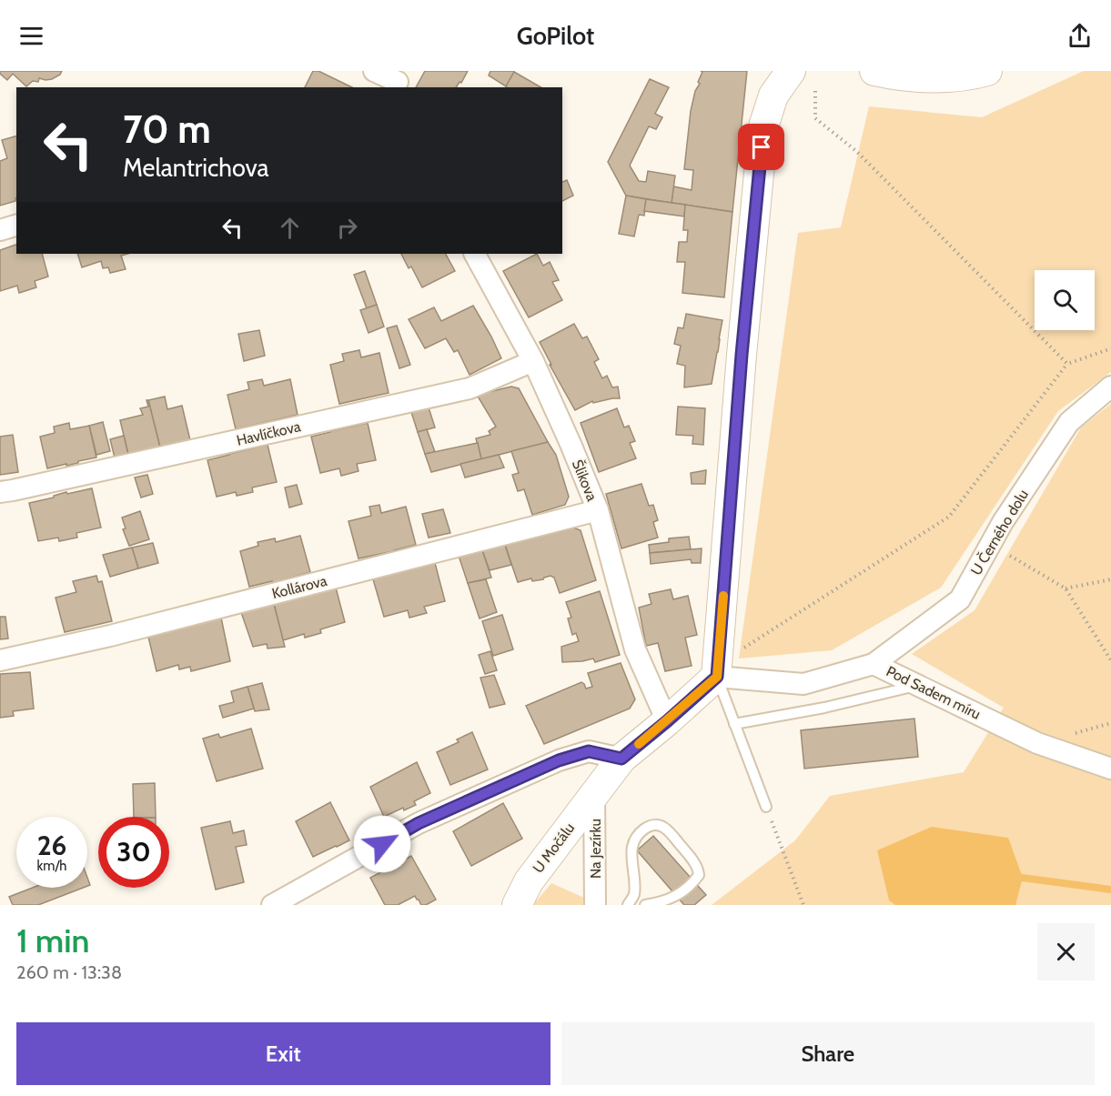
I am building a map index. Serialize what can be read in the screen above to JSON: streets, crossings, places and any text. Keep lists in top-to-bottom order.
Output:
{
  "streets": {
    "street": [
      "Havlíčkova",
      "Šlikova",
      "U Černého dolu",
      "Kollárova",
      "Pod Sadem míru",
      "U Močálu",
      "Na Jezírku"
    ]
  },
  "crossings": [
    ["Havlíčkova", "Šlikova"],
    ["Šlikova", "Kollárova"],
    ["Šlikova", "U Močálu"],
    ["U Černého dolu", "Pod Sadem míru"],
    ["Pod Sadem míru", "U Močálu"],
    ["U Močálu", "Na Jezírku"]
  ],
  "page": {
    "header": "GoPilot",
    "turn": ["70 m", "Melantrichova"],
    "speed": "26 km/h",
    "limit": "30",
    "heading": ["1 min", "260 m · 13:38"],
    "buttons": ["Exit", "Share"]
  }
}
